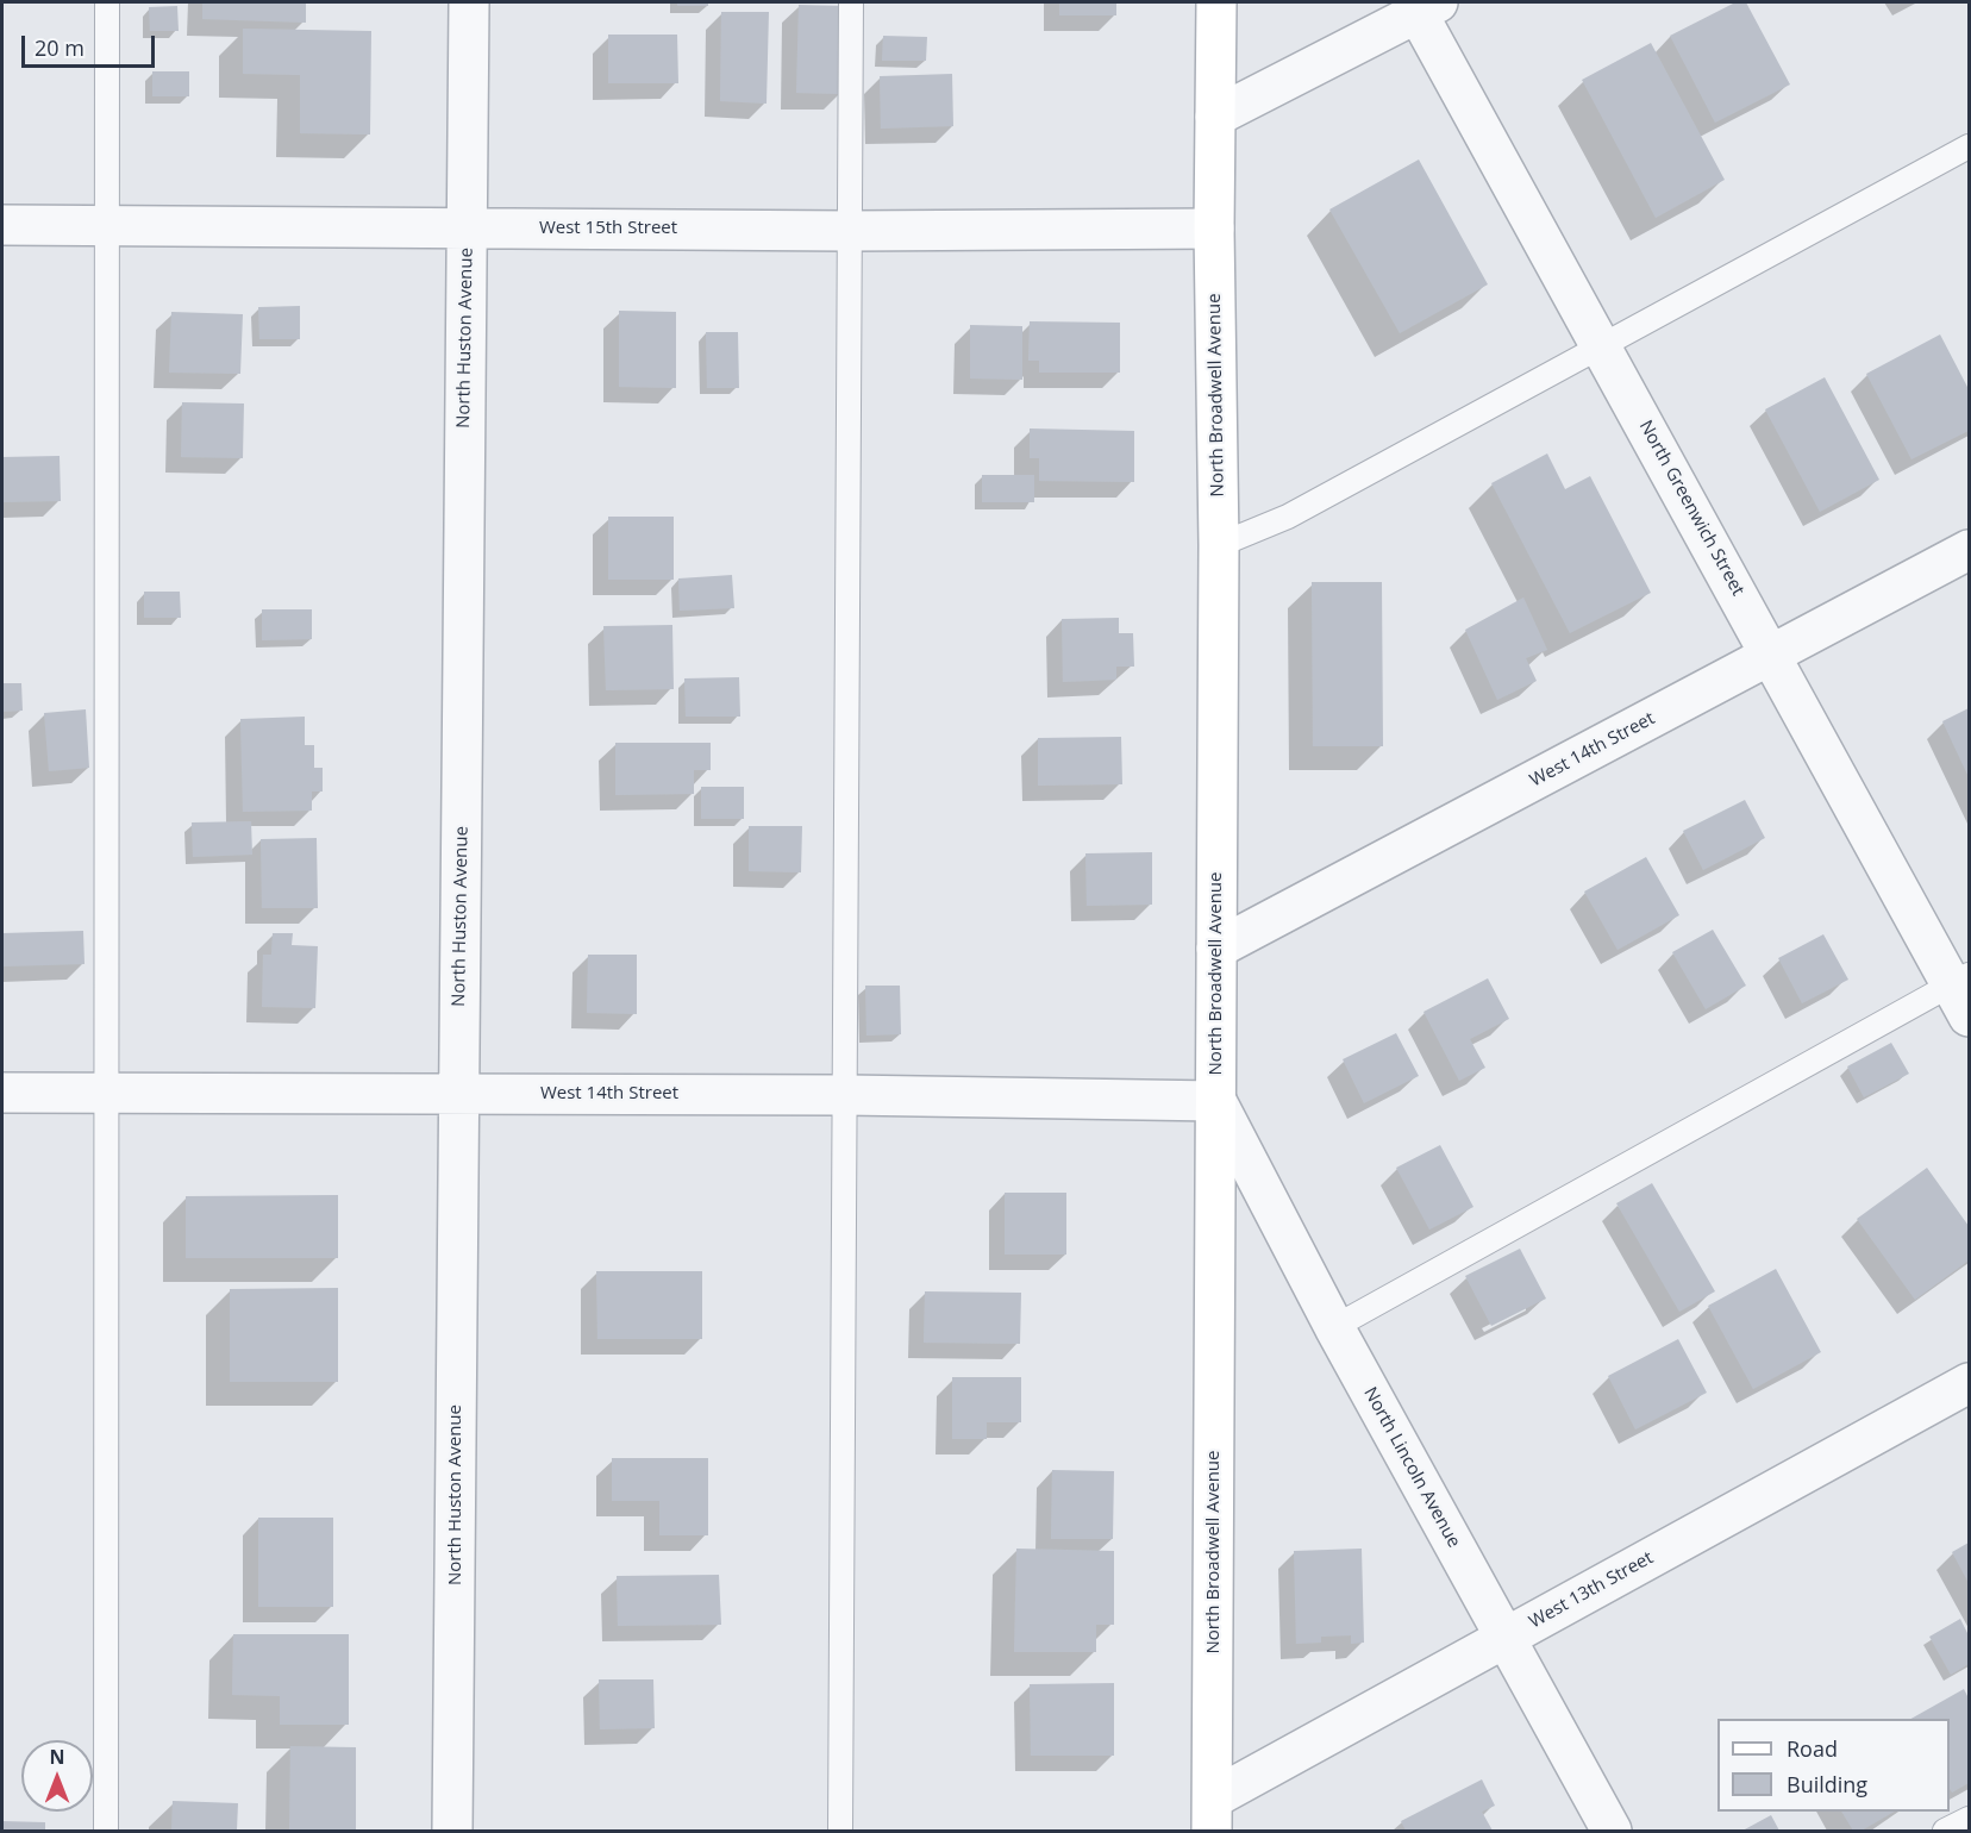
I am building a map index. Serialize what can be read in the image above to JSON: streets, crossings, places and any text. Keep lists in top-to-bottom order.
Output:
{
  "streets": {
    "main road": ["North Broadwell Avenue"],
    "street": [
      "West 15th Street",
      "North Huston Avenue",
      "North Greenwich Street",
      "West 14th Street",
      "North Lincoln Avenue",
      "West 13th Street"
    ]
  },
  "crossings": [
    ["West 15th Street", "North Huston Avenue"],
    ["West 15th Street", "North Broadwell Avenue"],
    ["North Huston Avenue", "West 14th Street"],
    ["North Broadwell Avenue", "West 14th Street"],
    ["North Broadwell Avenue", "North Lincoln Avenue"],
    ["North Broadwell Avenue", "West 13th Street"],
    ["North Greenwich Street", "West 14th Street"],
    ["West 14th Street", "North Lincoln Avenue"],
    ["North Lincoln Avenue", "West 13th Street"]
  ],
  "legend": ["Road", "Building"],
  "scale_bar": "20 m",
  "north": "top"
}
